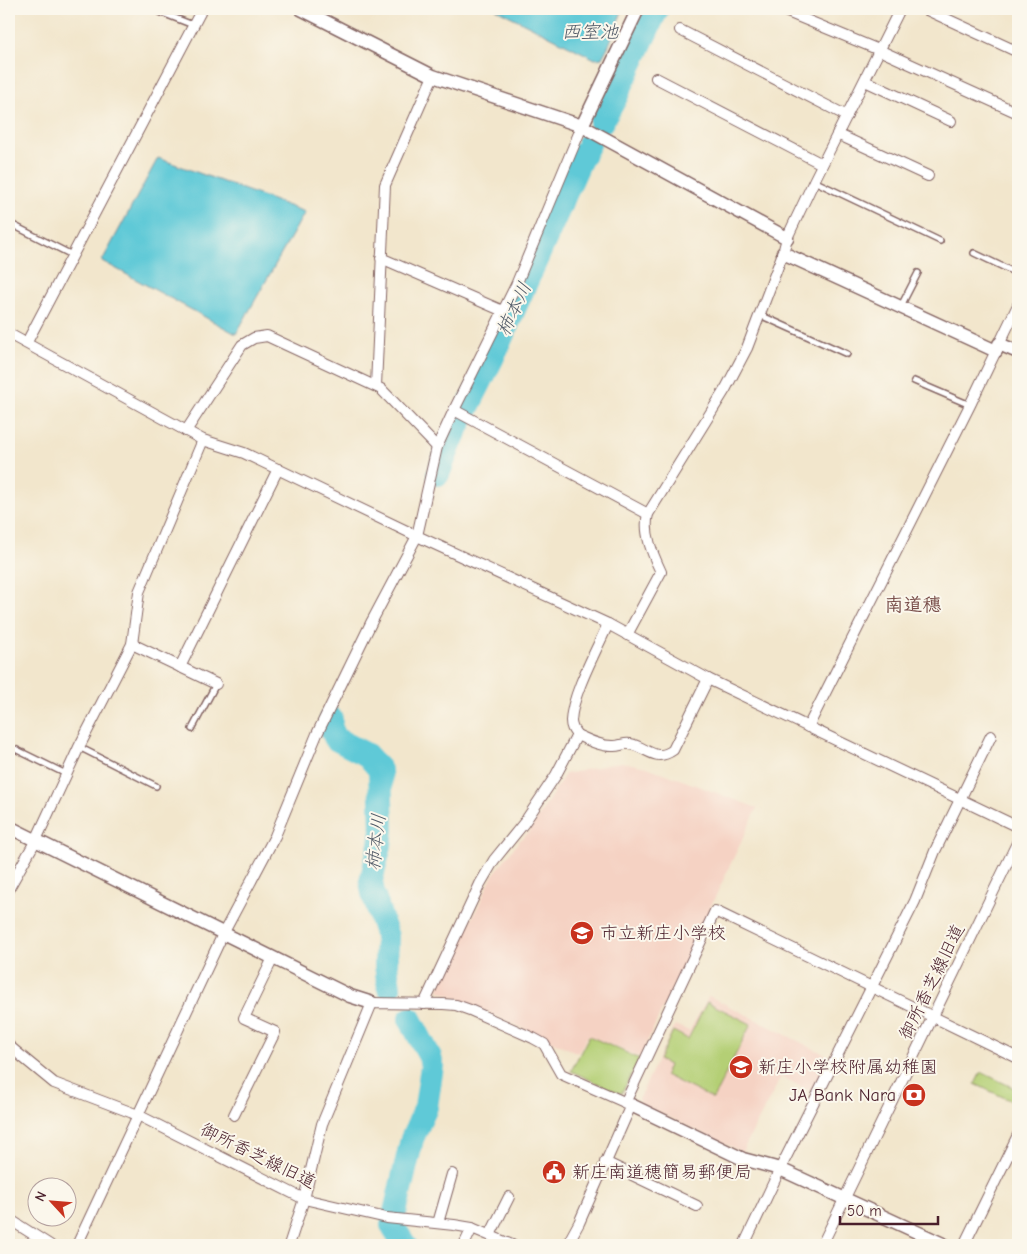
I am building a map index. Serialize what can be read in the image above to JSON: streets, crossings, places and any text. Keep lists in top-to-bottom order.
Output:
{
  "streets": {
    "street": ["御所香芝線旧道"]
  },
  "districts": ["南道穗"],
  "water": ["西室池", "柿本川"],
  "places": {
    "school or university": ["市立新庄小学校", "新庄小学校附属幼稚園"],
    "bank": ["JA Bank Nara"],
    "public building": ["新庄南道穂簡易郵便局"]
  },
  "scale_bar": "50 m",
  "north": "top left"
}
